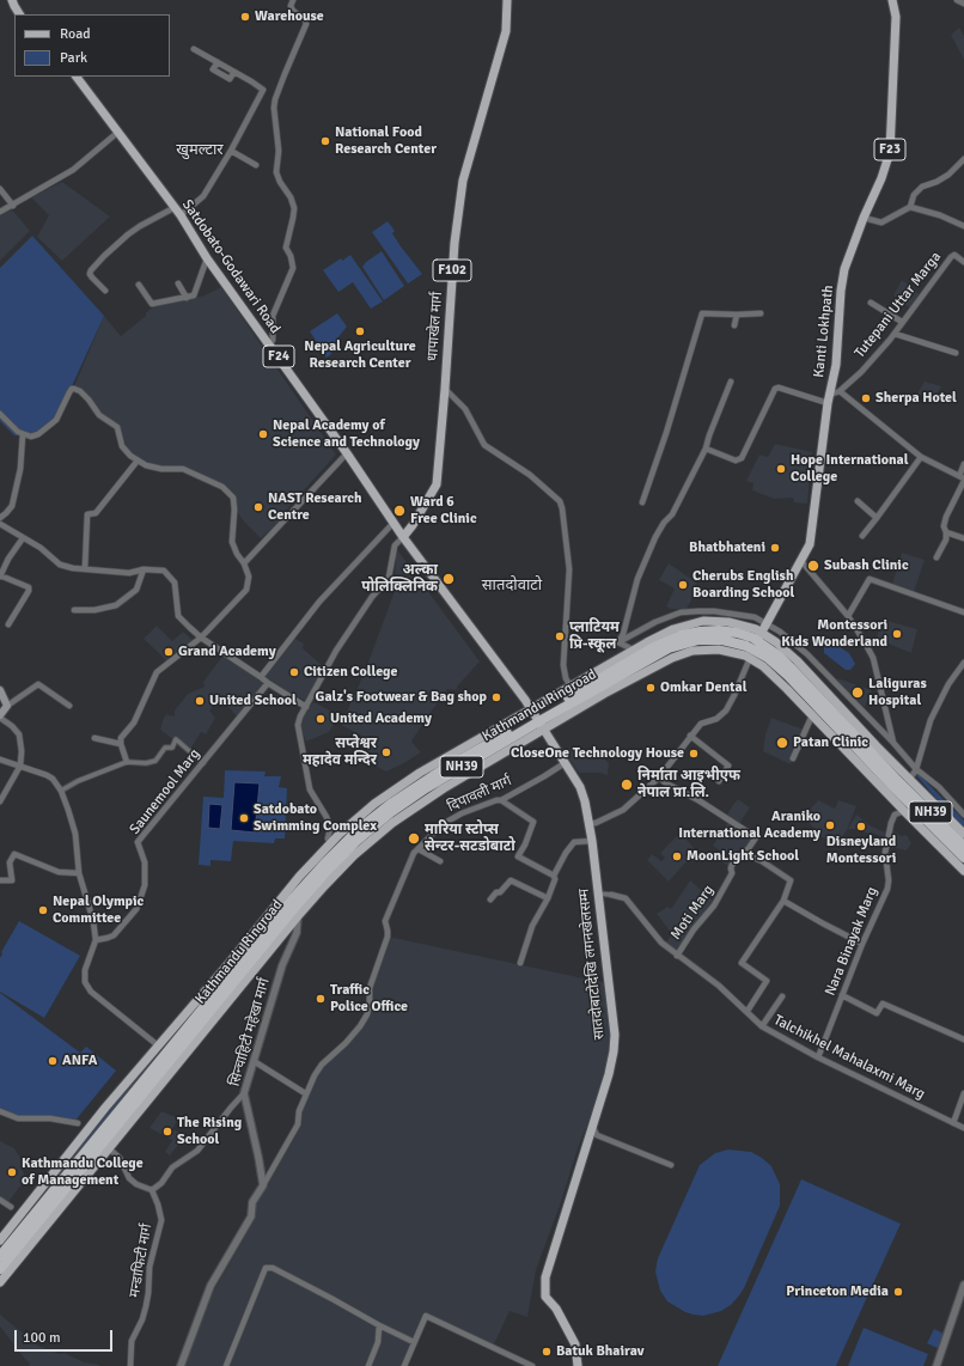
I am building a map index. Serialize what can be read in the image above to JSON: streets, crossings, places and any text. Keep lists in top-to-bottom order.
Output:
{
  "streets": {
    "highway": ["Kathmandu Ringroad", "NH39"],
    "main road": [
      "F23",
      "Satdobato-Godawari Road",
      "F102",
      "धापाखेल मार्ग",
      "Kanti Lokhpath",
      "F24",
      "सातदोबाटोदेखि लगनखेलसम्म"
    ],
    "street": [
      "Tutepani Uttar Marga",
      "Saunemool Marg",
      "दिपावली मार्ग",
      "Moti Marg",
      "Nara Binayak Marg",
      "सिन्चाहिटी महेखा मार्ग",
      "Talchikhel Mahalaxmi Marg",
      "मन्डाफिटी मार्ग"
    ]
  },
  "crossings": [
    ["Satdobato-Godawari Road", "F24"],
    ["Tutepani Uttar Marga", "Kanti Lokhpath"],
    ["धापाखेल मार्ग", "F24"],
    ["Kanti Lokhpath", "Kathmandu Ringroad"],
    ["F24", "Kathmandu Ringroad"],
    ["F24", "सातदोबाटोदेखि लगनखेलसम्म"],
    ["Kathmandu Ringroad", "सातदोबाटोदेखि लगनखेलसम्म"],
    ["दिपावली मार्ग", "सातदोबाटोदेखि लगनखेलसम्म"],
    ["दिपावली मार्ग", "सिन्चाहिटी महेखा मार्ग"],
    ["Moti Marg", "Talchikhel Mahalaxmi Marg"],
    ["Nara Binayak Marg", "Talchikhel Mahalaxmi Marg"],
    ["सातदोबाटोदेखि लगनखेलसम्म", "Talchikhel Mahalaxmi Marg"]
  ],
  "districts": ["खुमल्टार", "सातदोवाटो"],
  "places": [
    "Warehouse",
    "National Food Research Center",
    "Nepal Agriculture Research Center",
    "Sherpa Hotel",
    "Nepal Academy of Science and Technology",
    "Hope International College",
    "NAST Research Centre",
    "Ward 6 Free Clinic",
    "Bhatbhateni",
    "Subash Clinic",
    "अल्का पोलिक्लिनिक",
    "Cherubs English Boarding School",
    "Montessori Kids Wonderland",
    "प्लाटियम प्रि-स्कूल",
    "Grand Academy",
    "Citizen College",
    "Omkar Dental",
    "Laliguras Hospital",
    "Galz's Footwear & Bag shop",
    "United School",
    "United Academy",
    "Patan Clinic",
    "सप्तेश्वर महादेव मन्दिर",
    "CloseOne Technology House",
    "निर्माता आइभीएफ नेपाल प्रा.लि.",
    "Satdobato Swimming Complex",
    "Araniko International Academy",
    "Disneyland Montessori",
    "मारिया स्टोप्स सेन्टर-सटडोबाटो",
    "MoonLight School",
    "Nepal Olympic Committee",
    "Traffic Police Office",
    "ANFA",
    "The Rising School",
    "Kathmandu College of Management",
    "Princeton Media",
    "Batuk Bhairav"
  ],
  "legend": ["Road", "Park"],
  "scale_bar": "100 m"
}
